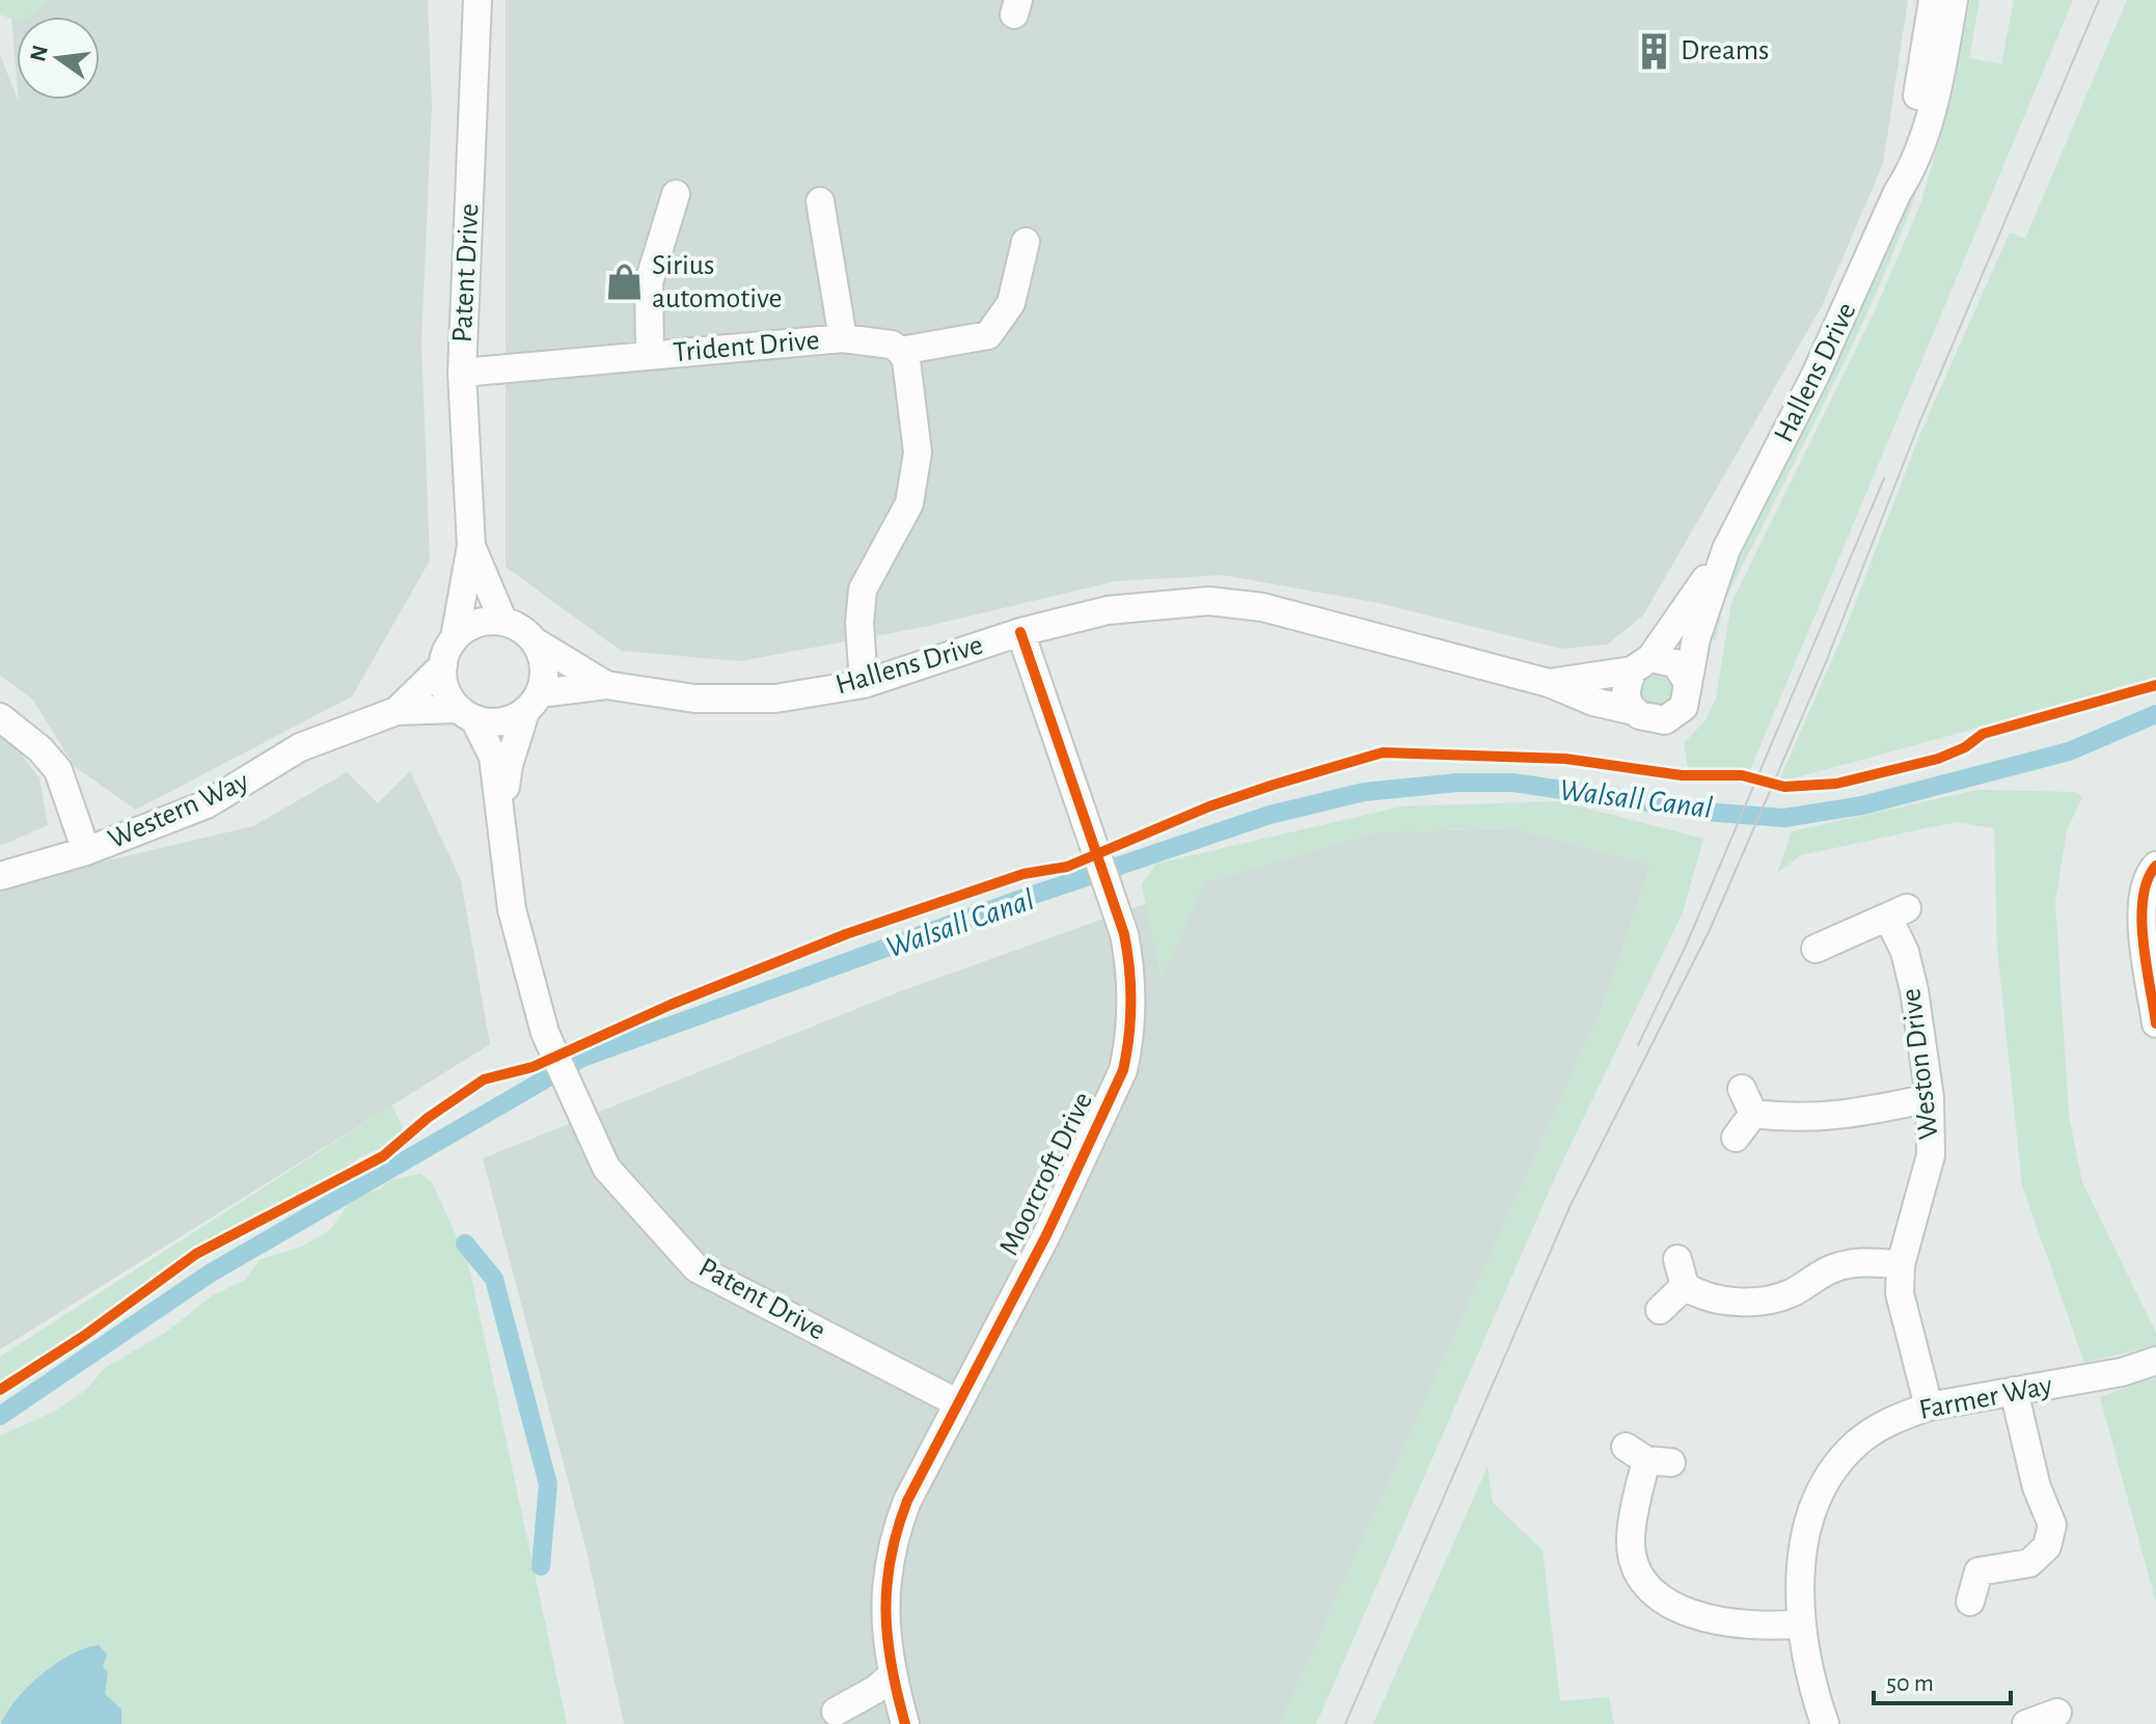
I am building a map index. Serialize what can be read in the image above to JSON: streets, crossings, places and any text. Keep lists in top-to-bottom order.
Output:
{
  "streets": {
    "street": [
      "Patent Drive",
      "Trident Drive",
      "Hallens Drive",
      "Western Way",
      "Weston Drive",
      "Moorcroft Drive",
      "Farmer Way"
    ]
  },
  "crossings": [
    ["Patent Drive", "Trident Drive"],
    ["Patent Drive", "Hallens Drive"],
    ["Patent Drive", "Western Way"],
    ["Patent Drive", "Moorcroft Drive"],
    ["Hallens Drive", "Western Way"],
    ["Hallens Drive", "Moorcroft Drive"],
    ["Weston Drive", "Farmer Way"]
  ],
  "water": ["Walsall Canal"],
  "places": {
    "building": ["Dreams"],
    "shop": ["Sirius automotive"]
  },
  "scale_bar": "50 m",
  "north": "left"
}
